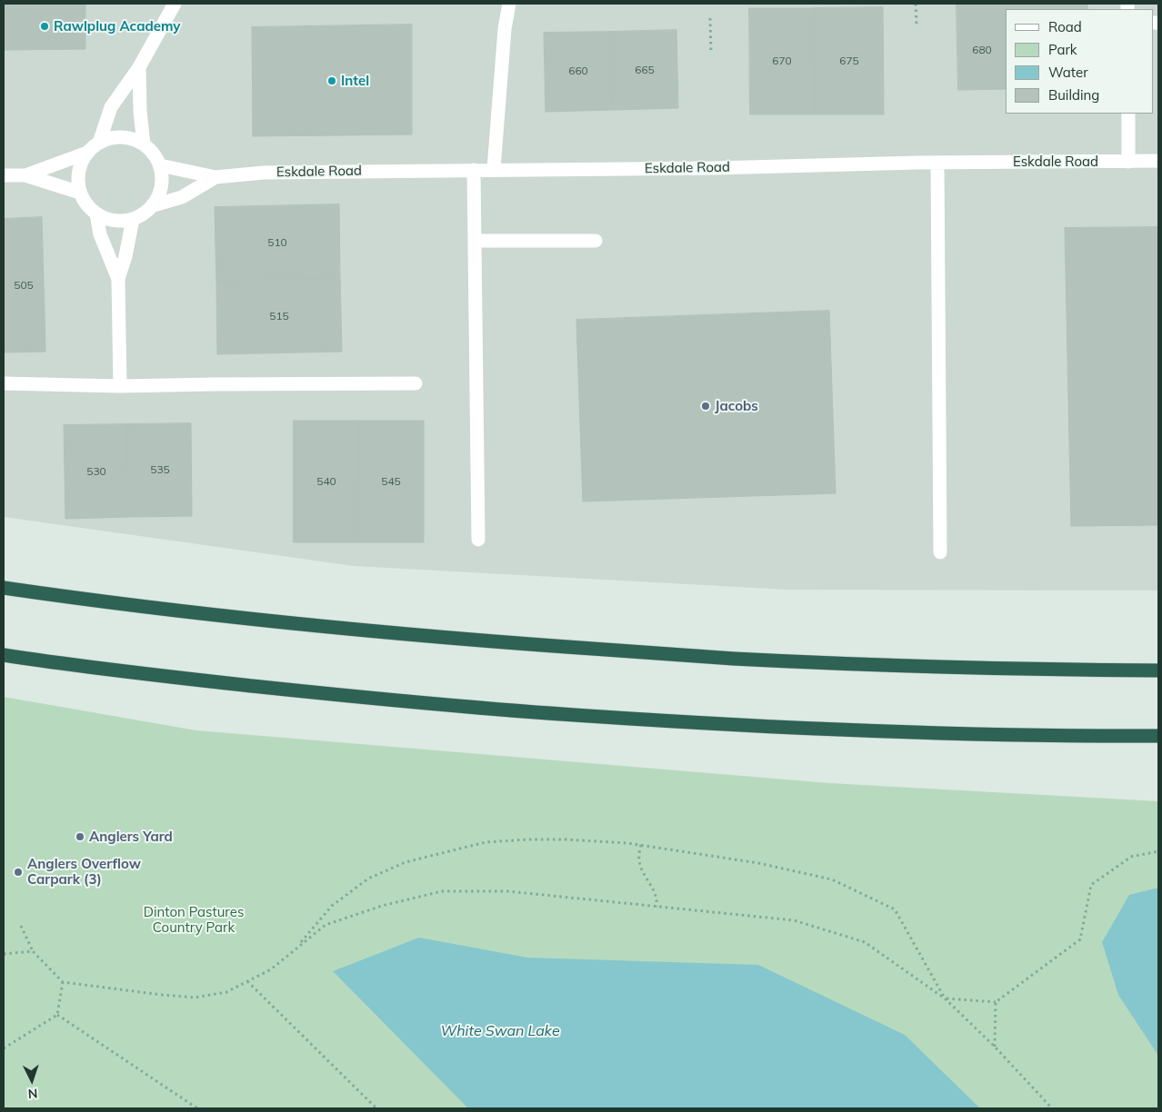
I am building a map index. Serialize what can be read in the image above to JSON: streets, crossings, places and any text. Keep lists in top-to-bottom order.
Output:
{
  "streets": {
    "street": ["Eskdale Road"]
  },
  "water": ["White Swan Lake"],
  "parks": ["Dinton Pastures Country Park"],
  "places": [
    "Rawlplug Academy",
    "Intel",
    "Jacobs",
    "Anglers Yard",
    "Anglers Overflow Carpark (3)"
  ],
  "house_numbers": [
    "680",
    "670",
    "675",
    "665",
    "660",
    "510",
    "505",
    "515",
    "535",
    "530",
    "540",
    "545"
  ],
  "legend": [
    "Road",
    "Park",
    "Water",
    "Building"
  ],
  "north": "bottom"
}
